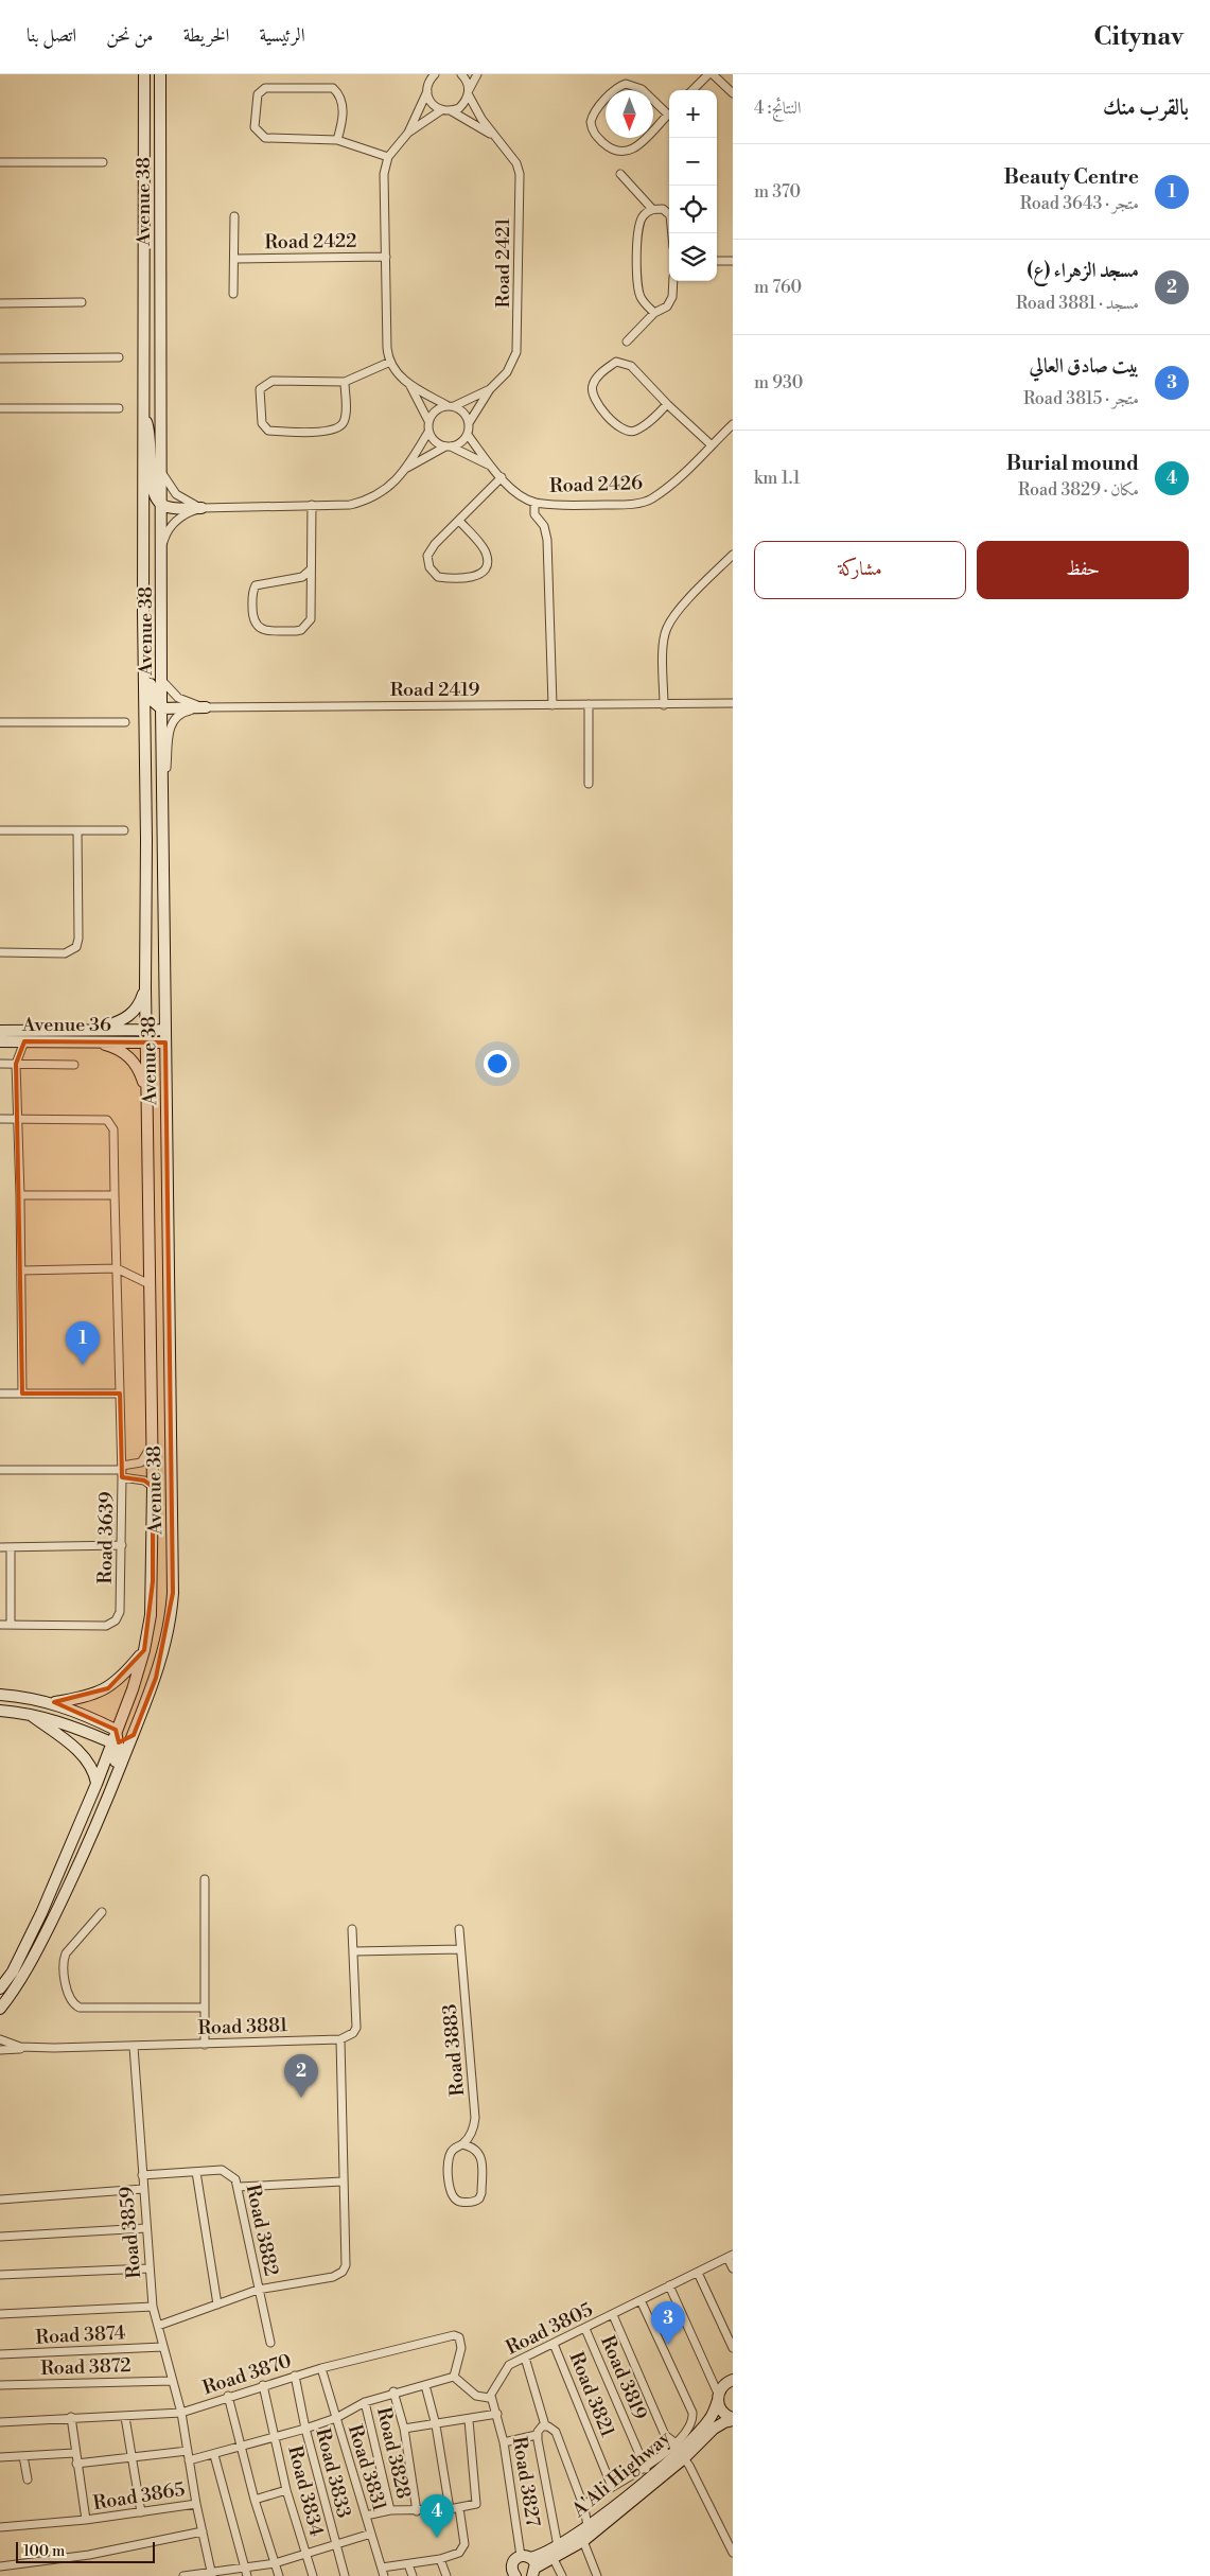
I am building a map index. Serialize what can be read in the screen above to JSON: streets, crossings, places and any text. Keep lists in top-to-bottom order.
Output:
{
  "streets": {
    "street": [
      "Avenue 38",
      "Road 2422",
      "Road 2421",
      "Road 2426",
      "Road 2419",
      "Avenue 36",
      "Road 3639",
      "Road 3881",
      "Road 3883",
      "Road 3882",
      "Road 3859",
      "Road 3805",
      "Road 3874",
      "Road 3872",
      "Road 3870",
      "Road 3819",
      "Road 3821",
      "Road 3828",
      "Road 3831",
      "Road 3833",
      "A'Ali Highway",
      "Road 3827",
      "Road 3834",
      "Road 3865"
    ]
  },
  "crossings": [
    ["Avenue 38", "Road 2419"],
    ["Avenue 38", "Avenue 36"],
    ["Road 2421", "Road 2426"],
    ["Road 3881", "Road 3859"],
    ["Road 3882", "Road 3859"],
    ["Road 3859", "Road 3874"],
    ["Road 3859", "Road 3872"],
    ["Road 3859", "Road 3870"],
    ["Road 3859", "Road 3834"],
    ["Road 3859", "Road 3865"],
    ["Road 3805", "Road 3819"],
    ["Road 3805", "Road 3821"],
    ["Road 3805", "Road 3827"],
    ["Road 3870", "Road 3831"],
    ["Road 3870", "Road 3833"],
    ["Road 3870", "Road 3834"],
    ["Road 3870", "Road 3865"],
    ["Road 3828", "Road 3831"],
    ["Road 3828", "Road 3827"],
    ["Road 3831", "Road 3834"],
    ["Road 3833", "Road 3834"],
    ["A'Ali Highway", "Road 3827"]
  ],
  "scale_bar": "100 m",
  "north": "bottom",
  "page": {
    "header": "Citynav",
    "nav": [
      "الرئيسية",
      "الخريطة",
      "من نحن",
      "اتصل بنا"
    ],
    "heading": ["بالقرب منك", "النتائج: 4"],
    "map_buttons": ["+", "−"],
    "list": [
      {
        "mark": "1",
        "name": "Beauty Centre",
        "note": "متجر · Road 3643",
        "value": "370 m"
      },
      {
        "mark": "2",
        "name": "مسجد الزهراء (ع)",
        "note": "مسجد · Road 3881",
        "value": "760 m"
      },
      {
        "mark": "3",
        "name": "بيت صادق العالي",
        "note": "متجر · Road 3815",
        "value": "930 m"
      },
      {
        "mark": "4",
        "name": "Burial mound",
        "note": "مكان · Road 3829",
        "value": "1.1 km"
      }
    ],
    "buttons": ["حفظ", "مشاركة"],
    "pins": [
      "1",
      "2",
      "3",
      "4"
    ],
    "scale": "100 m"
  }
}
